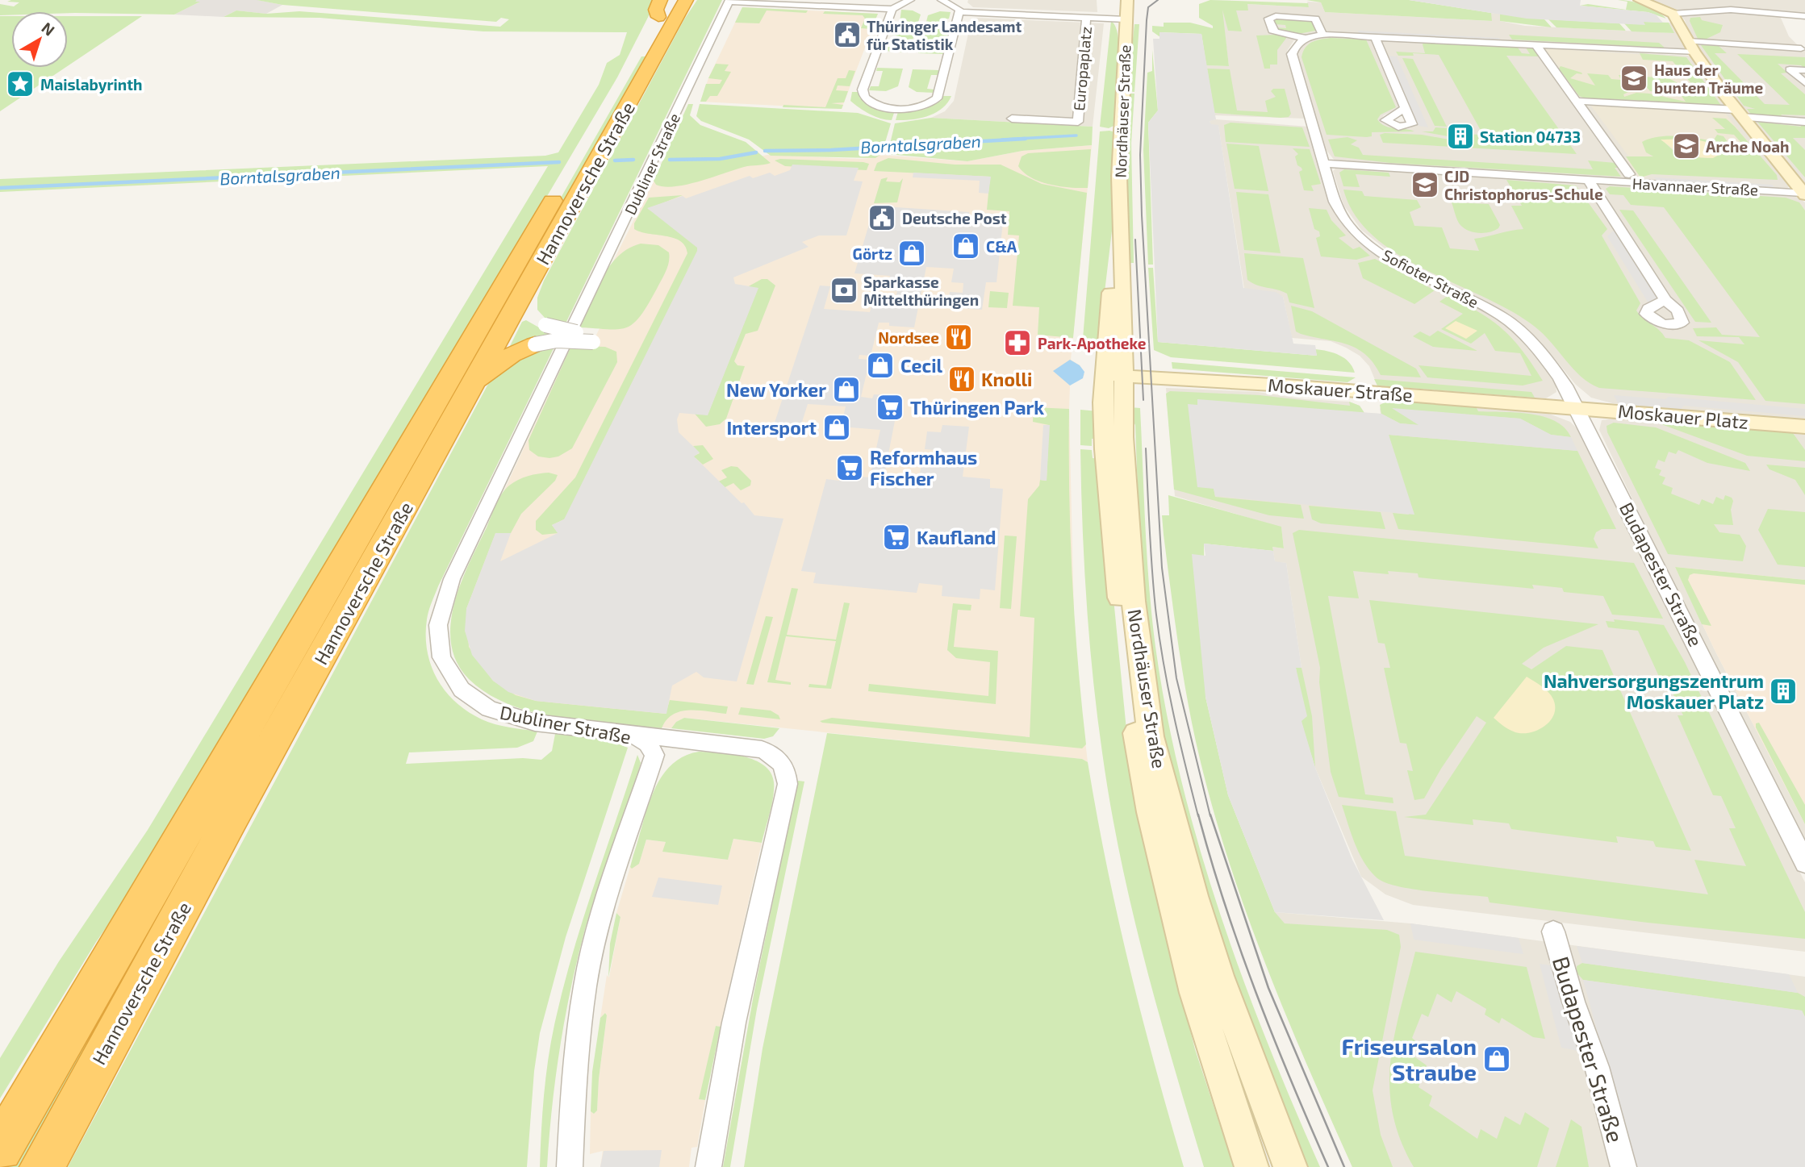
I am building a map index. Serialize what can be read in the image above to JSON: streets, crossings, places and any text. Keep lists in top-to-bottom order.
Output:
{
  "streets": {
    "highway": ["Hannoversche Straße"],
    "main road": ["Nordhäuser Straße", "Moskauer Straße", "Moskauer Platz"],
    "street": [
      "Europaplatz",
      "Dubliner Straße",
      "Havannaer Straße",
      "Sofioter Straße",
      "Budapester Straße"
    ]
  },
  "crossings": [
    ["Europaplatz", "Nordhäuser Straße"],
    ["Nordhäuser Straße", "Moskauer Straße"],
    ["Havannaer Straße", "Sofioter Straße"],
    ["Sofioter Straße", "Moskauer Straße"],
    ["Sofioter Straße", "Moskauer Platz"],
    ["Sofioter Straße", "Budapester Straße"],
    ["Moskauer Straße", "Moskauer Platz"],
    ["Moskauer Straße", "Budapester Straße"],
    ["Moskauer Platz", "Budapester Straße"]
  ],
  "water": ["Borntalsgraben"],
  "places": {
    "public building": ["Thüringer Landesamt für Statistik", "Deutsche Post"],
    "school or university": ["Haus der bunten Träume", "Arche Noah", "CJD Christophorus-Schule"],
    "place": ["Maislabyrinth"],
    "building": ["Station 04733", "Nahversorgungszentrum Moskauer Platz"],
    "shop": [
      "C&A",
      "Görtz",
      "Cecil",
      "New Yorker",
      "Intersport",
      "Friseursalon Straube"
    ],
    "bank": ["Sparkasse Mittelthüringen"],
    "restaurant": ["Nordsee", "Knolli"],
    "pharmacy": ["Park-Apotheke"],
    "supermarket": ["Thüringen Park", "Reformhaus Fischer", "Kaufland"]
  },
  "north": "top right"
}
